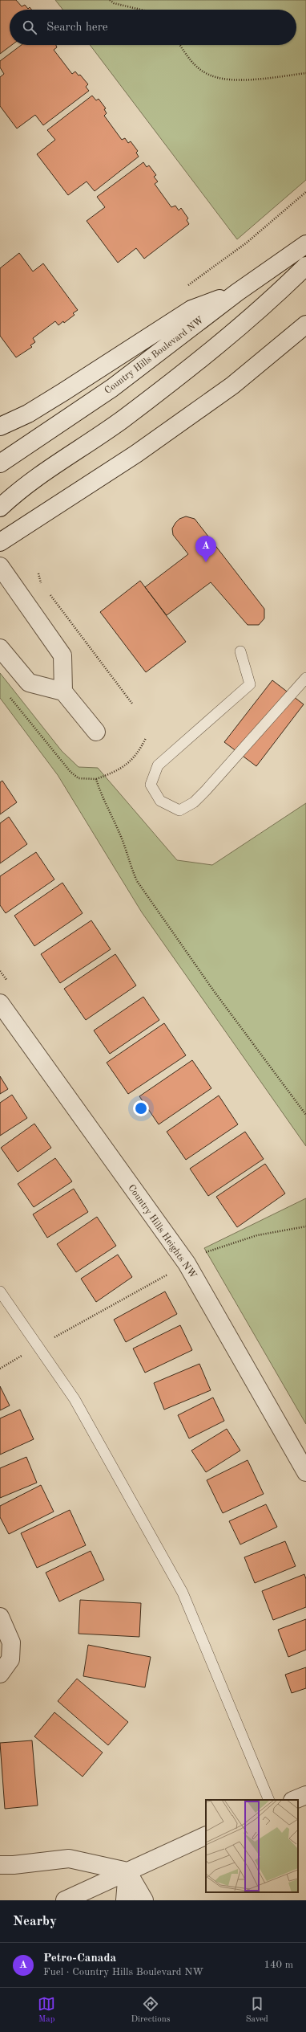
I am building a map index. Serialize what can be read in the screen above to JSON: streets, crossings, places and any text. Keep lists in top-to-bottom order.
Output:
{
  "streets": {
    "main road": ["Country Hills Boulevard NW", "Country Hills Heights NW"]
  },
  "page": {
    "search": "Search here",
    "pins": "A",
    "heading": "Nearby",
    "list": [
      {
        "mark": "A",
        "name": "Petro-Canada",
        "note": "Fuel · Country Hills Boulevard NW",
        "value": "140 m"
      }
    ],
    "nav": ["Map", "Directions", "Saved"]
  }
}
